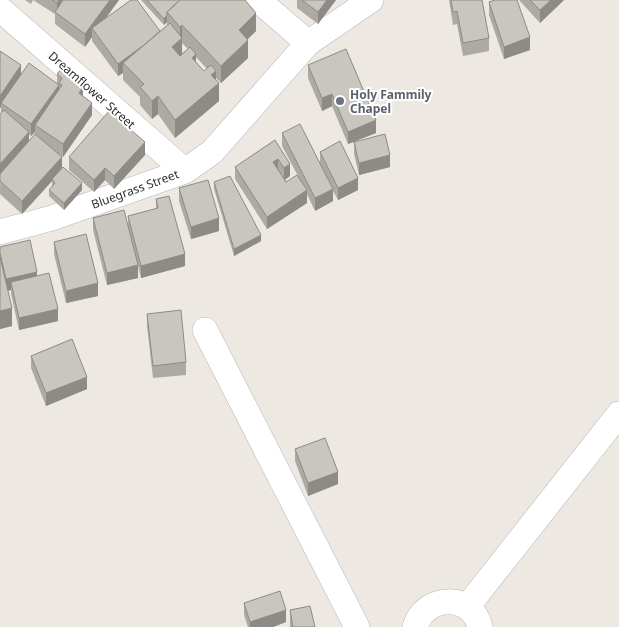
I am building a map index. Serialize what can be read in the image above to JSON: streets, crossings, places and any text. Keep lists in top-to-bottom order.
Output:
{
  "streets": {
    "street": ["Dreamflower Street", "Bluegrass Street"]
  },
  "crossings": [
    ["Dreamflower Street", "Bluegrass Street"]
  ],
  "places": ["Holy Fammily Chapel"]
}
